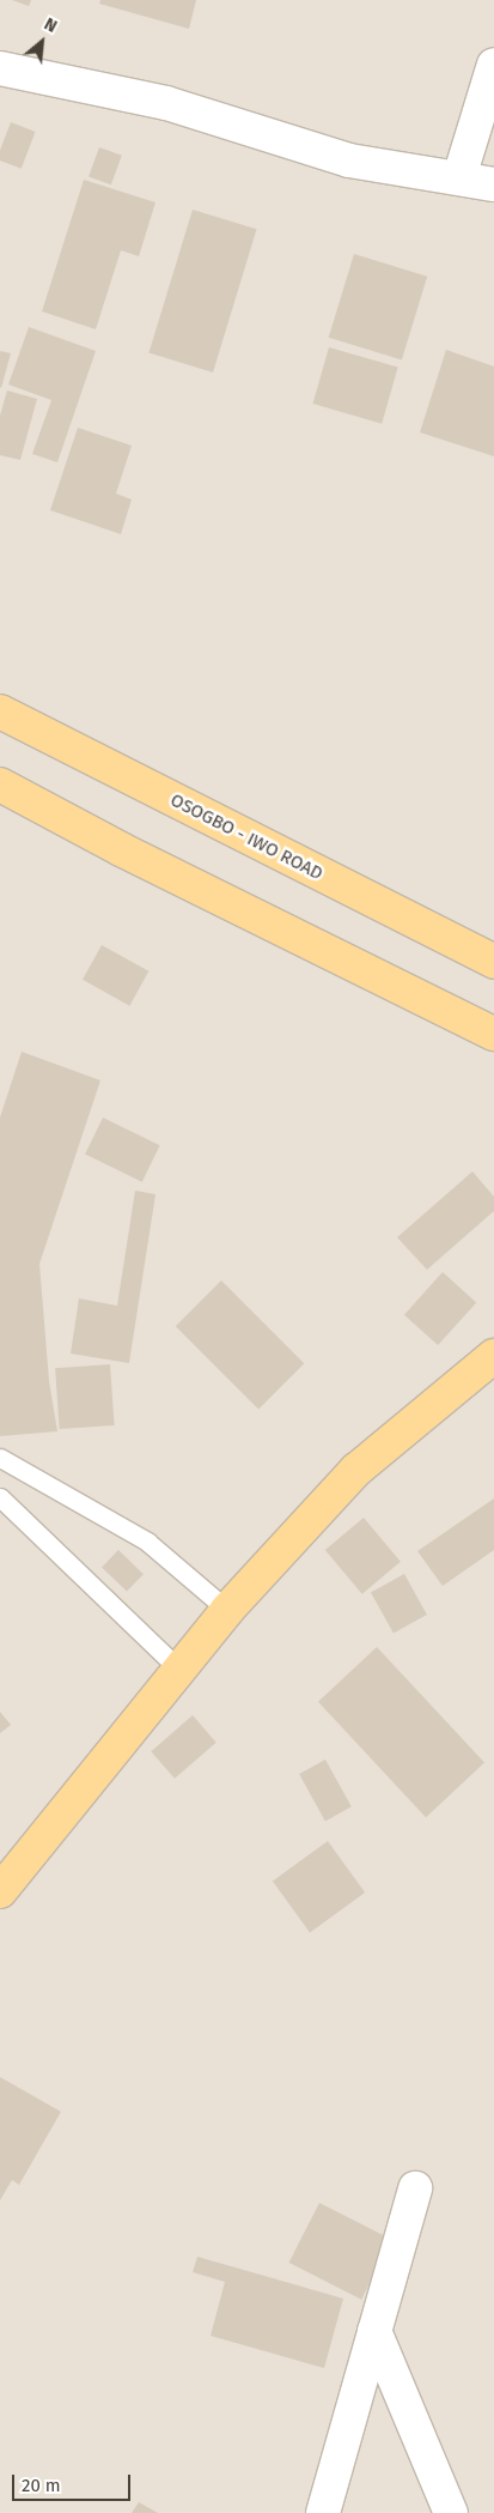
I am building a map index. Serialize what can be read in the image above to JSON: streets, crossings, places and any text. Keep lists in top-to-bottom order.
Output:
{
  "streets": {
    "main road": ["OSOGBO - IWO ROAD"]
  },
  "scale_bar": "20 m",
  "north": "top right"
}
